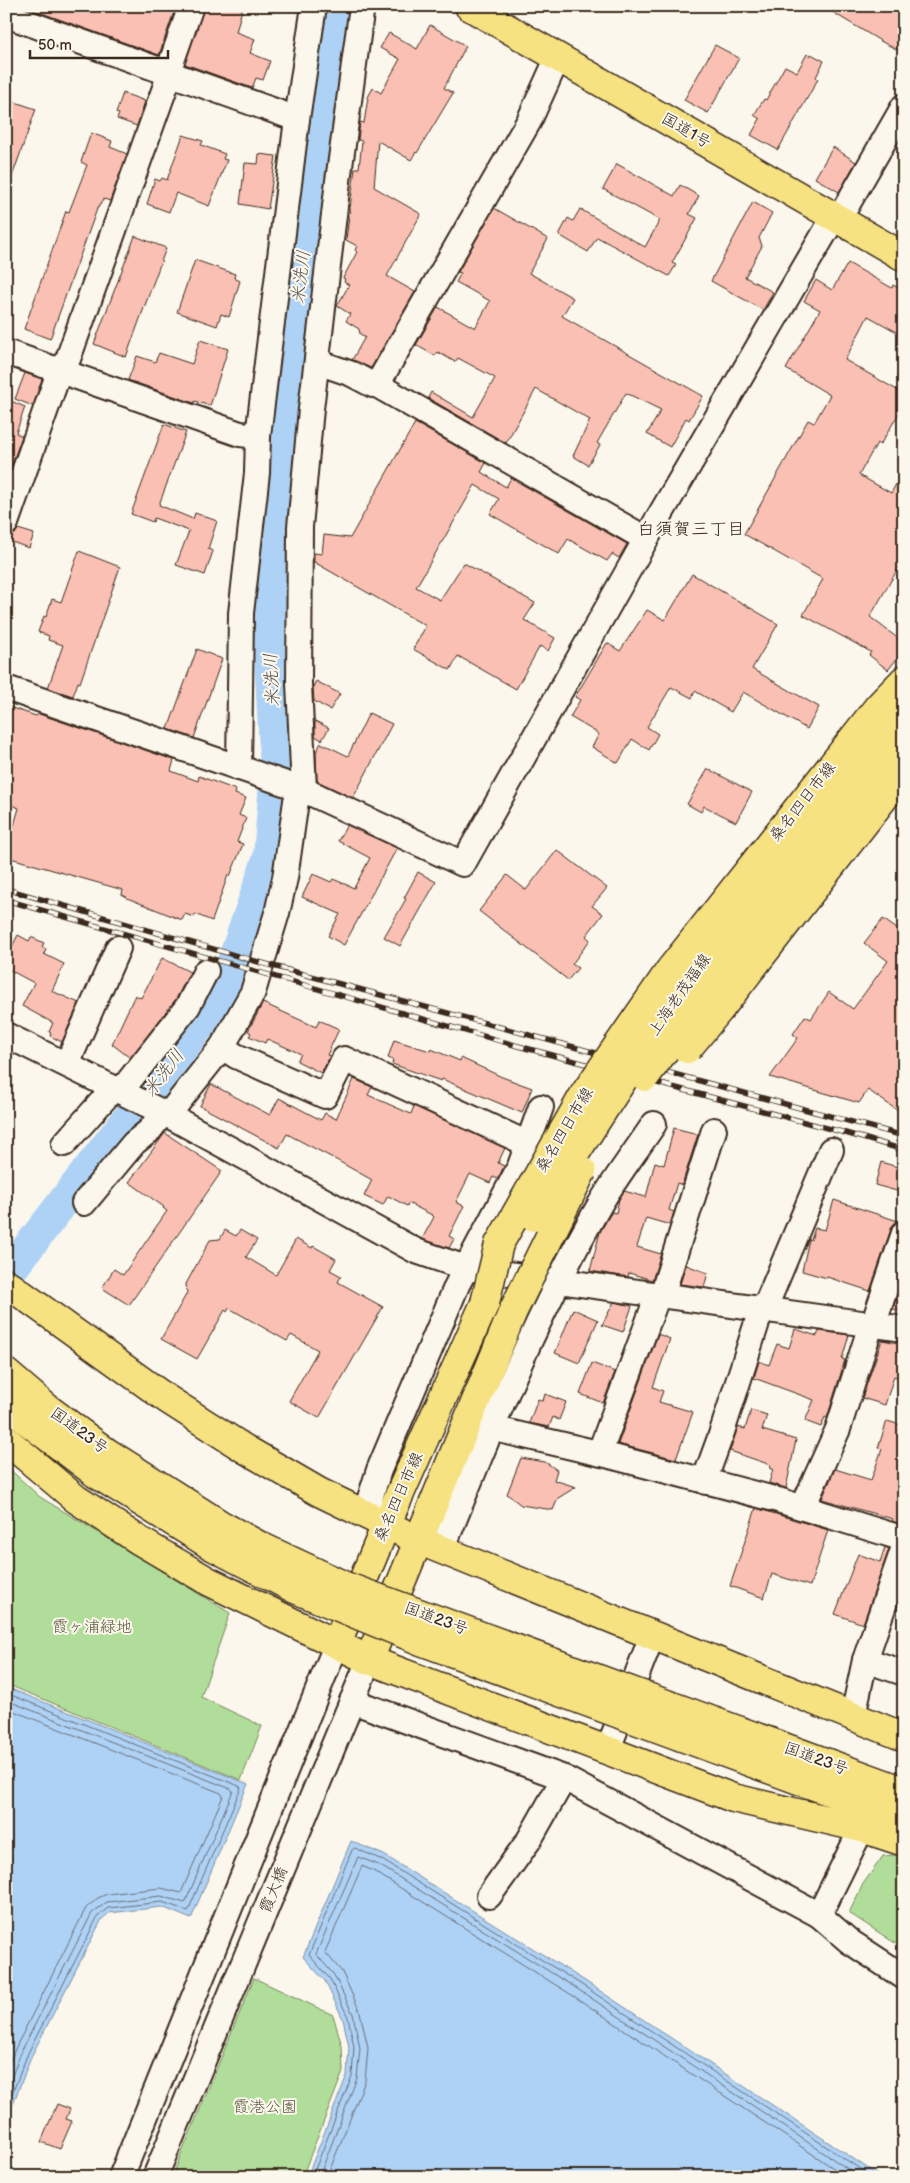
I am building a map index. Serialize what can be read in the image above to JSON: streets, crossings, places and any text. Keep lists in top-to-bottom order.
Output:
{
  "streets": {
    "main road": [
      "国道1号",
      "桑名四日市線",
      "上海老茂福線",
      "国道23号"
    ],
    "street": ["霞大橋"]
  },
  "crossings": [
    ["桑名四日市線", "上海老茂福線"]
  ],
  "districts": ["白須賀三丁目"],
  "water": ["米洗川"],
  "parks": ["霞ヶ浦緑地", "霞港公園"],
  "scale_bar": "50 m"
}
